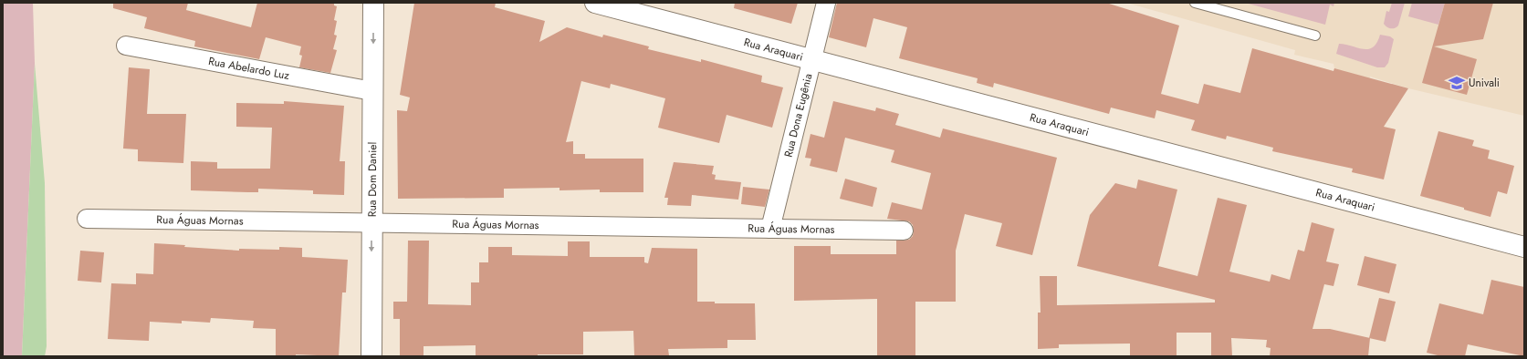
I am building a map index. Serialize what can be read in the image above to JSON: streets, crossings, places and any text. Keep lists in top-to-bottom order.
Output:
{
  "streets": {
    "street": [
      "Rua Araquari",
      "Rua Abelardo Luz",
      "Rua Dona Eugênia",
      "Rua Dom Daniel",
      "Rua Águas Mornas"
    ]
  },
  "crossings": [
    ["Rua Araquari", "Rua Dona Eugênia"],
    ["Rua Abelardo Luz", "Rua Dom Daniel"],
    ["Rua Dona Eugênia", "Rua Águas Mornas"],
    ["Rua Dom Daniel", "Rua Águas Mornas"]
  ],
  "one_way": ["Rua Dom Daniel"],
  "places": {
    "school or university": ["Univali"]
  }
}
